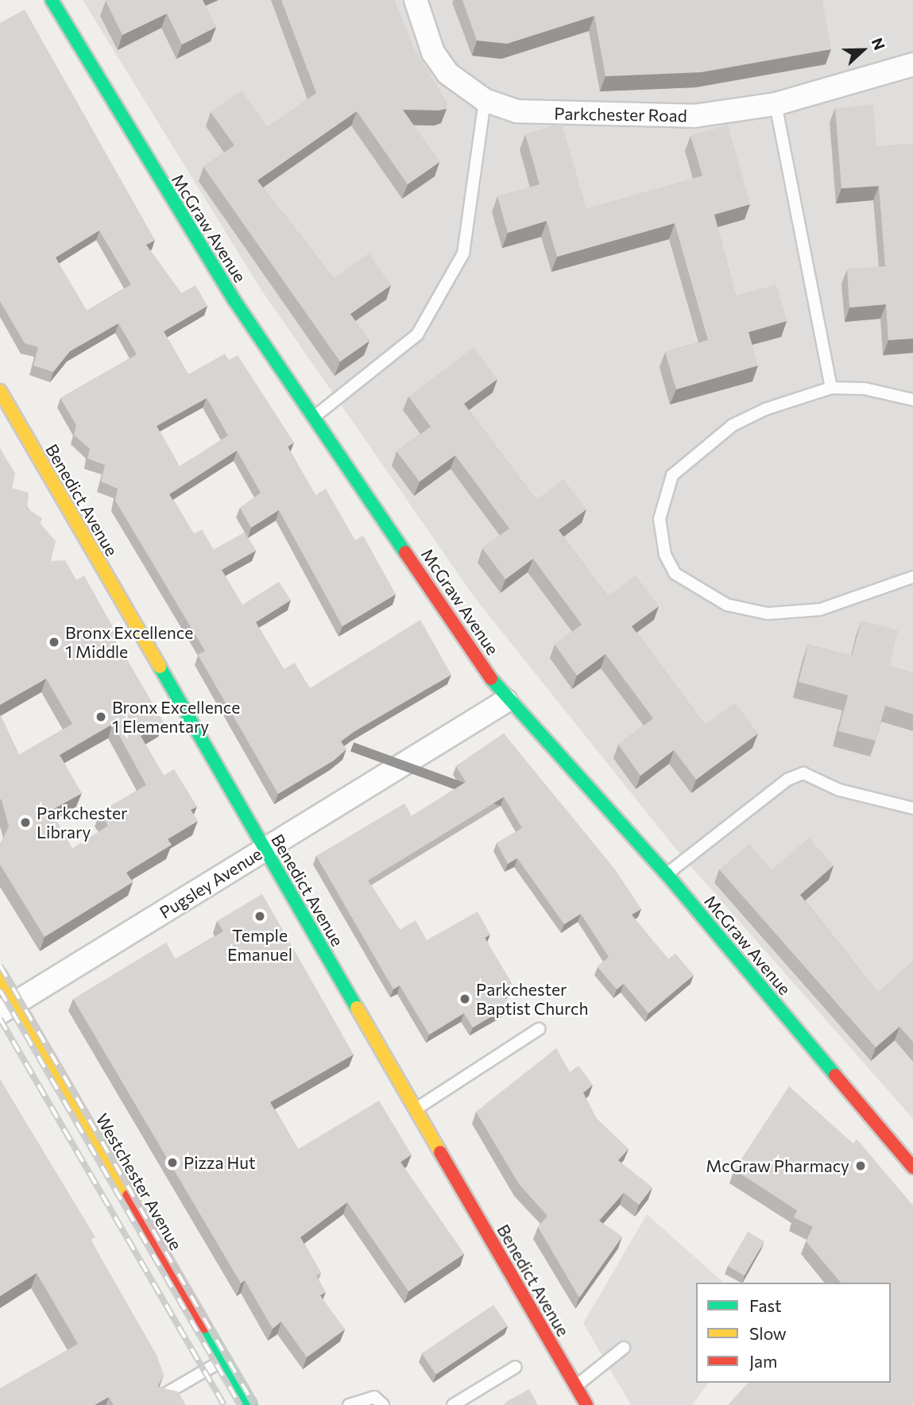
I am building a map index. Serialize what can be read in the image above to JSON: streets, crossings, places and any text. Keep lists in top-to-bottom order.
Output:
{
  "streets": {
    "street": [
      "Parkchester Road",
      "McGraw Avenue",
      "Benedict Avenue",
      "Pugsley Avenue",
      "Westchester Avenue"
    ]
  },
  "crossings": [
    ["McGraw Avenue", "Pugsley Avenue"],
    ["Benedict Avenue", "Pugsley Avenue"],
    ["Pugsley Avenue", "Westchester Avenue"]
  ],
  "places": [
    "Bronx Excellence 1 Middle",
    "Bronx Excellence 1 Elementary",
    "Parkchester Library",
    "Temple Emanuel",
    "Parkchester Baptist Church",
    "Pizza Hut",
    "McGraw Pharmacy"
  ],
  "legend": ["Fast", "Slow", "Jam"],
  "north": "right"
}
